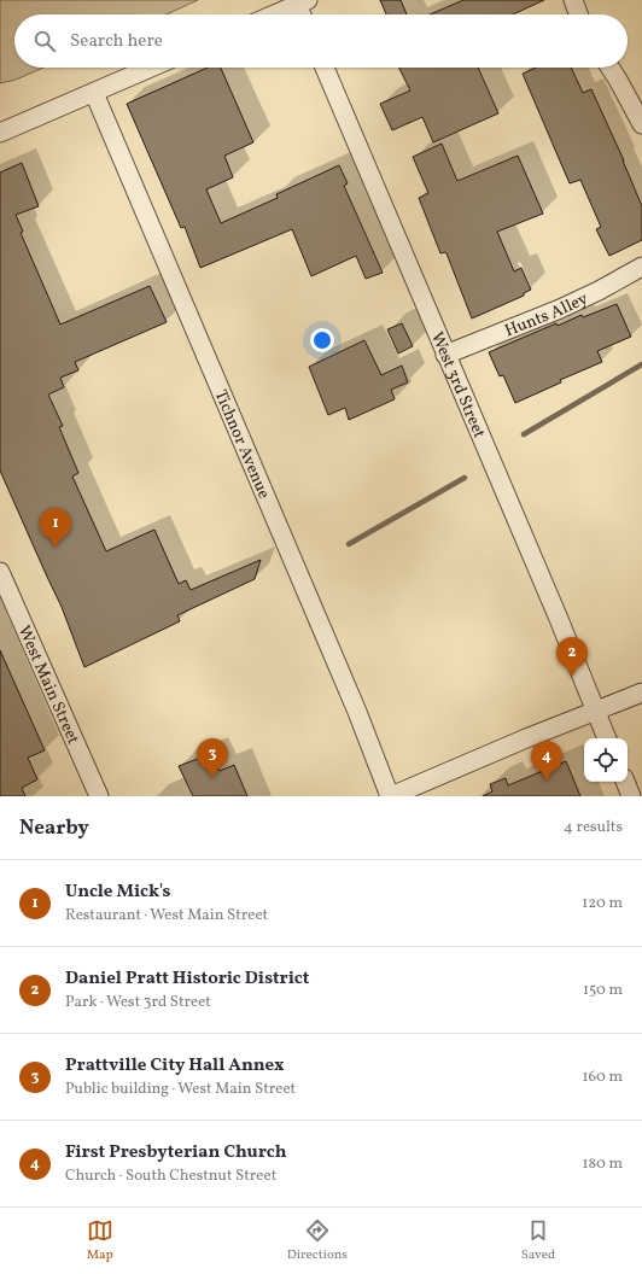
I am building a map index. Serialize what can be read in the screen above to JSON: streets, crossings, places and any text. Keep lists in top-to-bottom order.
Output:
{
  "streets": {
    "street": [
      "Hunts Alley",
      "West 3rd Street",
      "Tichnor Avenue",
      "West Main Street"
    ]
  },
  "crossings": [
    ["Hunts Alley", "West 3rd Street"]
  ],
  "page": {
    "search": "Search here",
    "pins": [
      "1",
      "2",
      "3",
      "4"
    ],
    "heading": ["Nearby", "4 results"],
    "list": [
      {
        "mark": "1",
        "name": "Uncle Mick's",
        "note": "Restaurant · West Main Street",
        "value": "120 m"
      },
      {
        "mark": "2",
        "name": "Daniel Pratt Historic District",
        "note": "Park · West 3rd Street",
        "value": "150 m"
      },
      {
        "mark": "3",
        "name": "Prattville City Hall Annex",
        "note": "Public building · West Main Street",
        "value": "160 m"
      },
      {
        "mark": "4",
        "name": "First Presbyterian Church",
        "note": "Church · South Chestnut Street",
        "value": "180 m"
      }
    ],
    "nav": ["Map", "Directions", "Saved"]
  }
}
